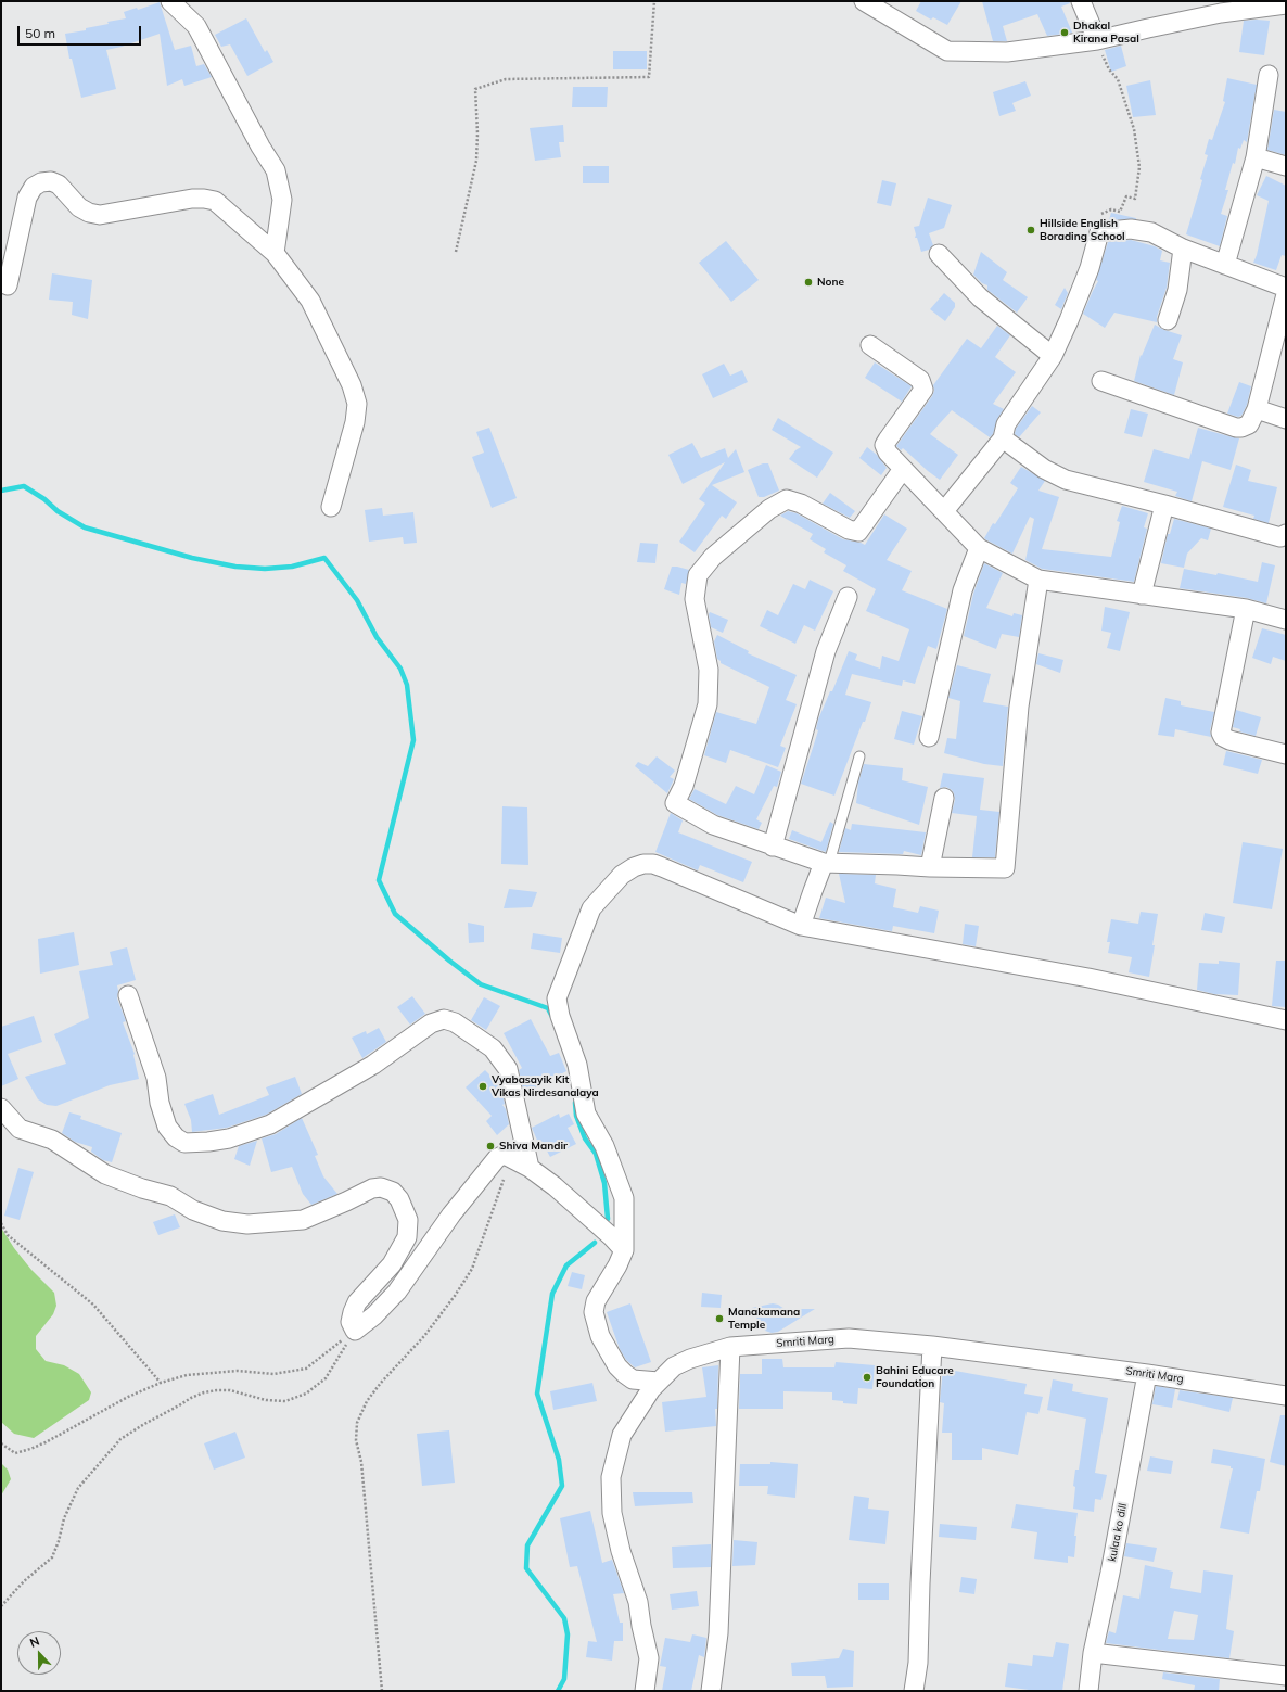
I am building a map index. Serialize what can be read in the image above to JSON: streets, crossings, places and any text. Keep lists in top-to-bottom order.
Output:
{
  "streets": {
    "street": ["Smriti Marg", "kulaa ko dill"]
  },
  "crossings": [
    ["Smriti Marg", "kulaa ko dill"]
  ],
  "places": [
    "Dhakal Kirana Pasal",
    "Hillside English Borading School",
    "None",
    "Vyabasayik Kit Vikas Nirdesanalaya",
    "Shiva Mandir",
    "Manakamana Temple",
    "Bahini Educare Foundation"
  ],
  "scale_bar": "50 m",
  "north": "top"
}
